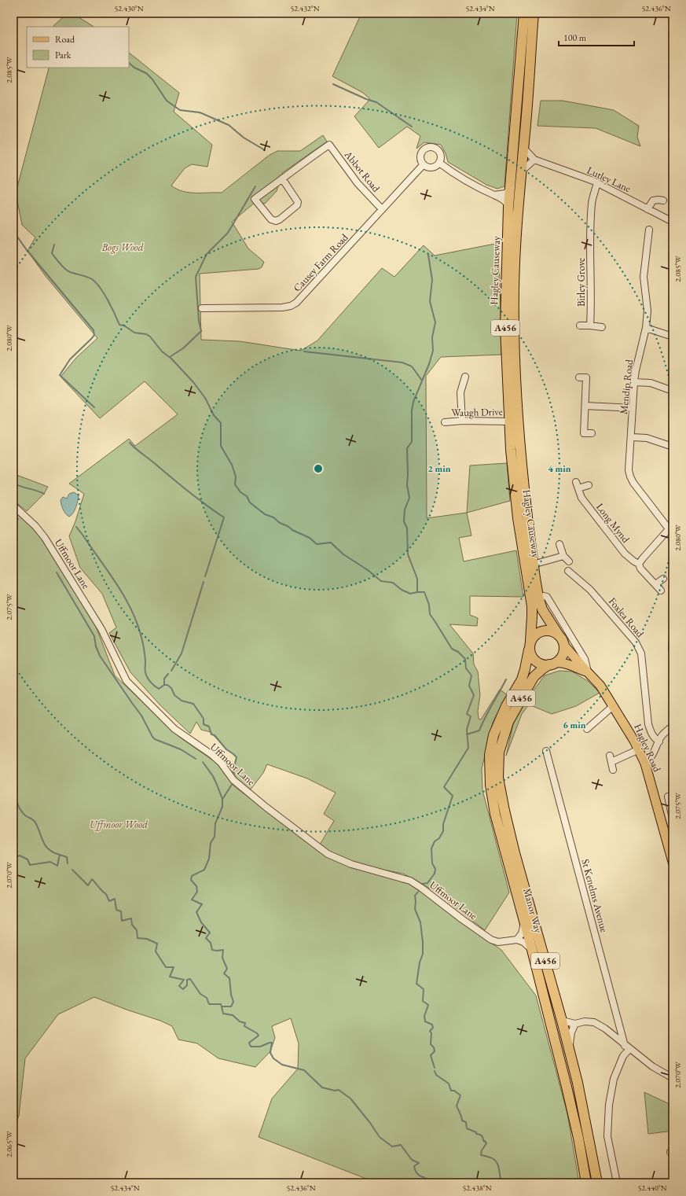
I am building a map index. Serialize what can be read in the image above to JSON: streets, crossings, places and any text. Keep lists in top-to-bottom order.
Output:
{
  "streets": {
    "highway": ["Hagley Causeway", "A456", "Manor Way"],
    "main road": ["Hagley Road"],
    "street": [
      "Abbot Road",
      "Lutley Lane",
      "Causey Farm Road",
      "Birley Grove",
      "Mendip Road",
      "Waugh Drive",
      "Long Mynd",
      "Uffmoor Lane",
      "Foxlea Road",
      "St Kenelms Avenue"
    ]
  },
  "crossings": [
    ["Abbot Road", "Causey Farm Road"],
    ["Lutley Lane", "Hagley Causeway"],
    ["Lutley Lane", "Birley Grove"],
    ["Hagley Causeway", "A456"],
    ["Hagley Causeway", "Waugh Drive"],
    ["Hagley Causeway", "Hagley Road"],
    ["Hagley Causeway", "Manor Way"],
    ["A456", "Hagley Road"],
    ["A456", "Manor Way"],
    ["Hagley Road", "Manor Way"]
  ],
  "parks": ["Bogs Wood", "Uffmoor Wood"],
  "legend": ["Road", "Park"],
  "scale_bar": "100 m",
  "coordinates": [
    "52.430°N",
    "52.432°N",
    "52.434°N",
    "52.436°N",
    "2.085°W",
    "2.080°W",
    "2.075°W",
    "2.070°W",
    "2.065°W",
    "52.438°N",
    "52.440°N"
  ],
  "rings": ["2 min", "4 min", "6 min"]
}
